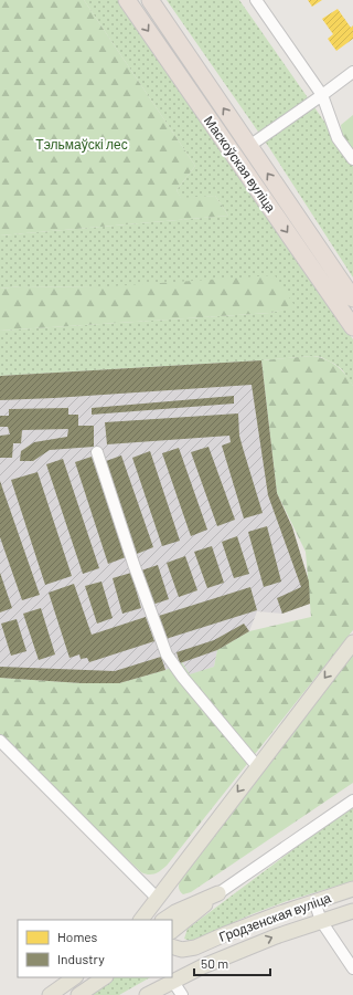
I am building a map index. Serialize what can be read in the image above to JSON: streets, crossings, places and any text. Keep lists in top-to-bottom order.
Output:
{
  "streets": {
    "highway": ["Маскоўская вуліца"],
    "main road": ["Гродзенская вуліца"]
  },
  "parks": ["Тэльмаўскі лес"],
  "legend": ["Homes", "Industry"],
  "scale_bar": "50 m"
}
